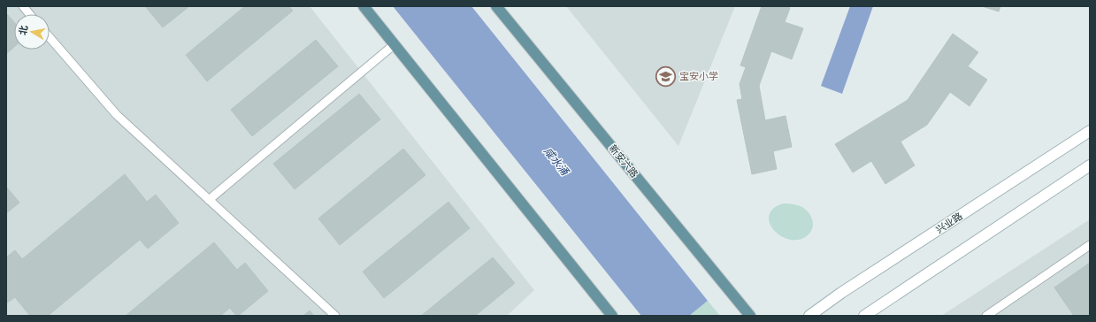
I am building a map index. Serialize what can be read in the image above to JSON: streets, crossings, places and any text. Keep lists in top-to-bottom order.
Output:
{
  "streets": {
    "main road": ["新安六路", "兴业路"]
  },
  "water": ["咸水涌"],
  "places": {
    "school or university": ["宝安小学"]
  },
  "north": "left"
}
